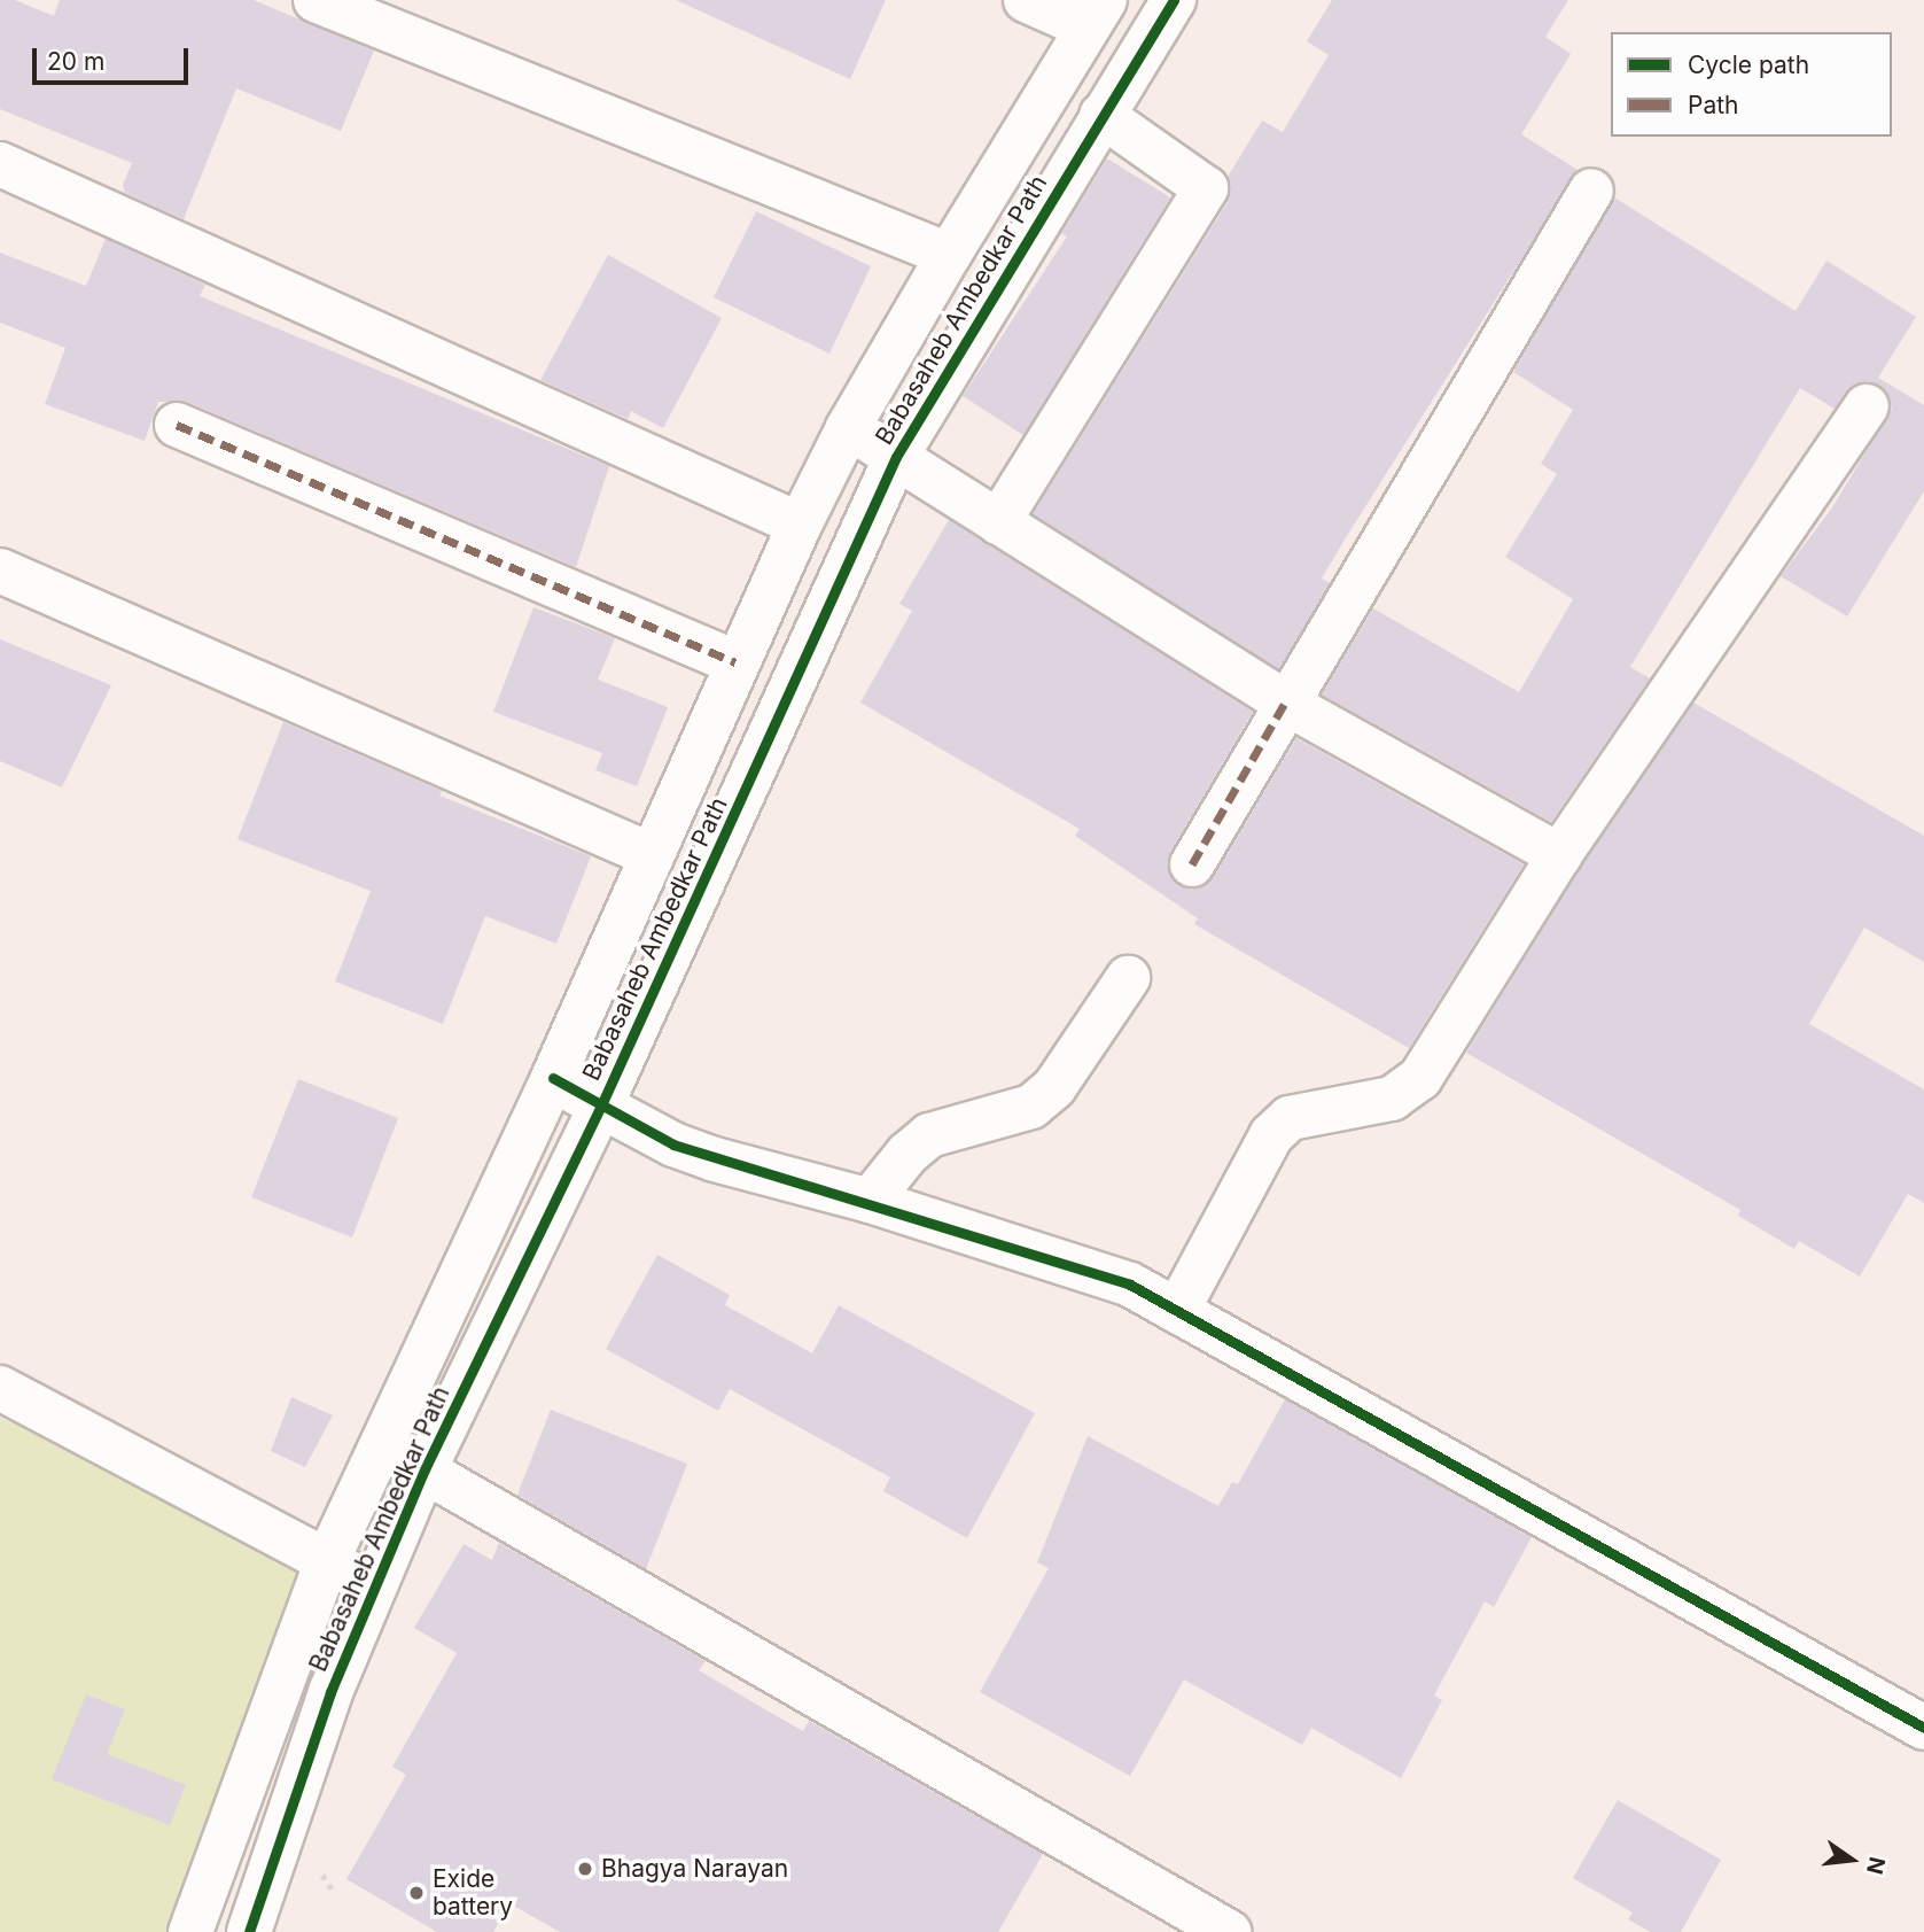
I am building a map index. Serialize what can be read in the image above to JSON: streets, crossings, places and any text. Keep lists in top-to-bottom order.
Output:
{
  "streets": {
    "street": ["Babasaheb Ambedkar Path"]
  },
  "places": ["Bhagya Narayan", "Exide battery"],
  "legend": ["Cycle path", "Path"],
  "scale_bar": "20 m",
  "north": "right"
}
